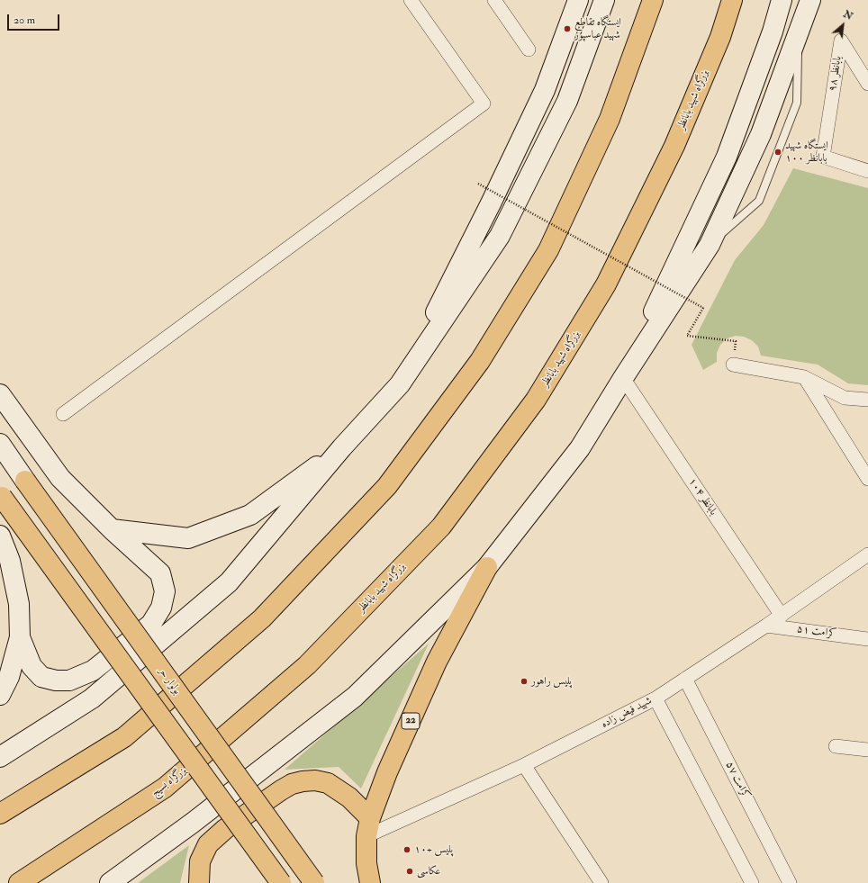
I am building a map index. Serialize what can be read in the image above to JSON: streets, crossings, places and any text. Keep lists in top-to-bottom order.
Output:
{
  "streets": {
    "main road": [
      "بزرگراه شهید بابانظر",
      "بولوار حر",
      "22",
      "بزرگراه بسیج"
    ],
    "street": [
      "بابانظر ۹۸",
      "بابانظر ۱۰۴",
      "کرامت ۵۱",
      "شهید فیض زاده",
      "کرامت ۵۷"
    ]
  },
  "crossings": [
    ["بزرگراه شهید بابانظر", "بزرگراه بسیج"],
    ["بابانظر ۱۰۴", "شهید فیض زاده"],
    ["کرامت ۵۱", "شهید فیض زاده"],
    ["شهید فیض زاده", "22"],
    ["شهید فیض زاده", "کرامت ۵۷"]
  ],
  "places": [
    "ایستگاه تقاطع شهید عباسپور",
    "ایستگاه شهید بابانظر ۱۰۰",
    "پلیس راهور",
    "پلیس +۱۰",
    "عکاسی"
  ],
  "scale_bar": "20 m",
  "north": "top right"
}
